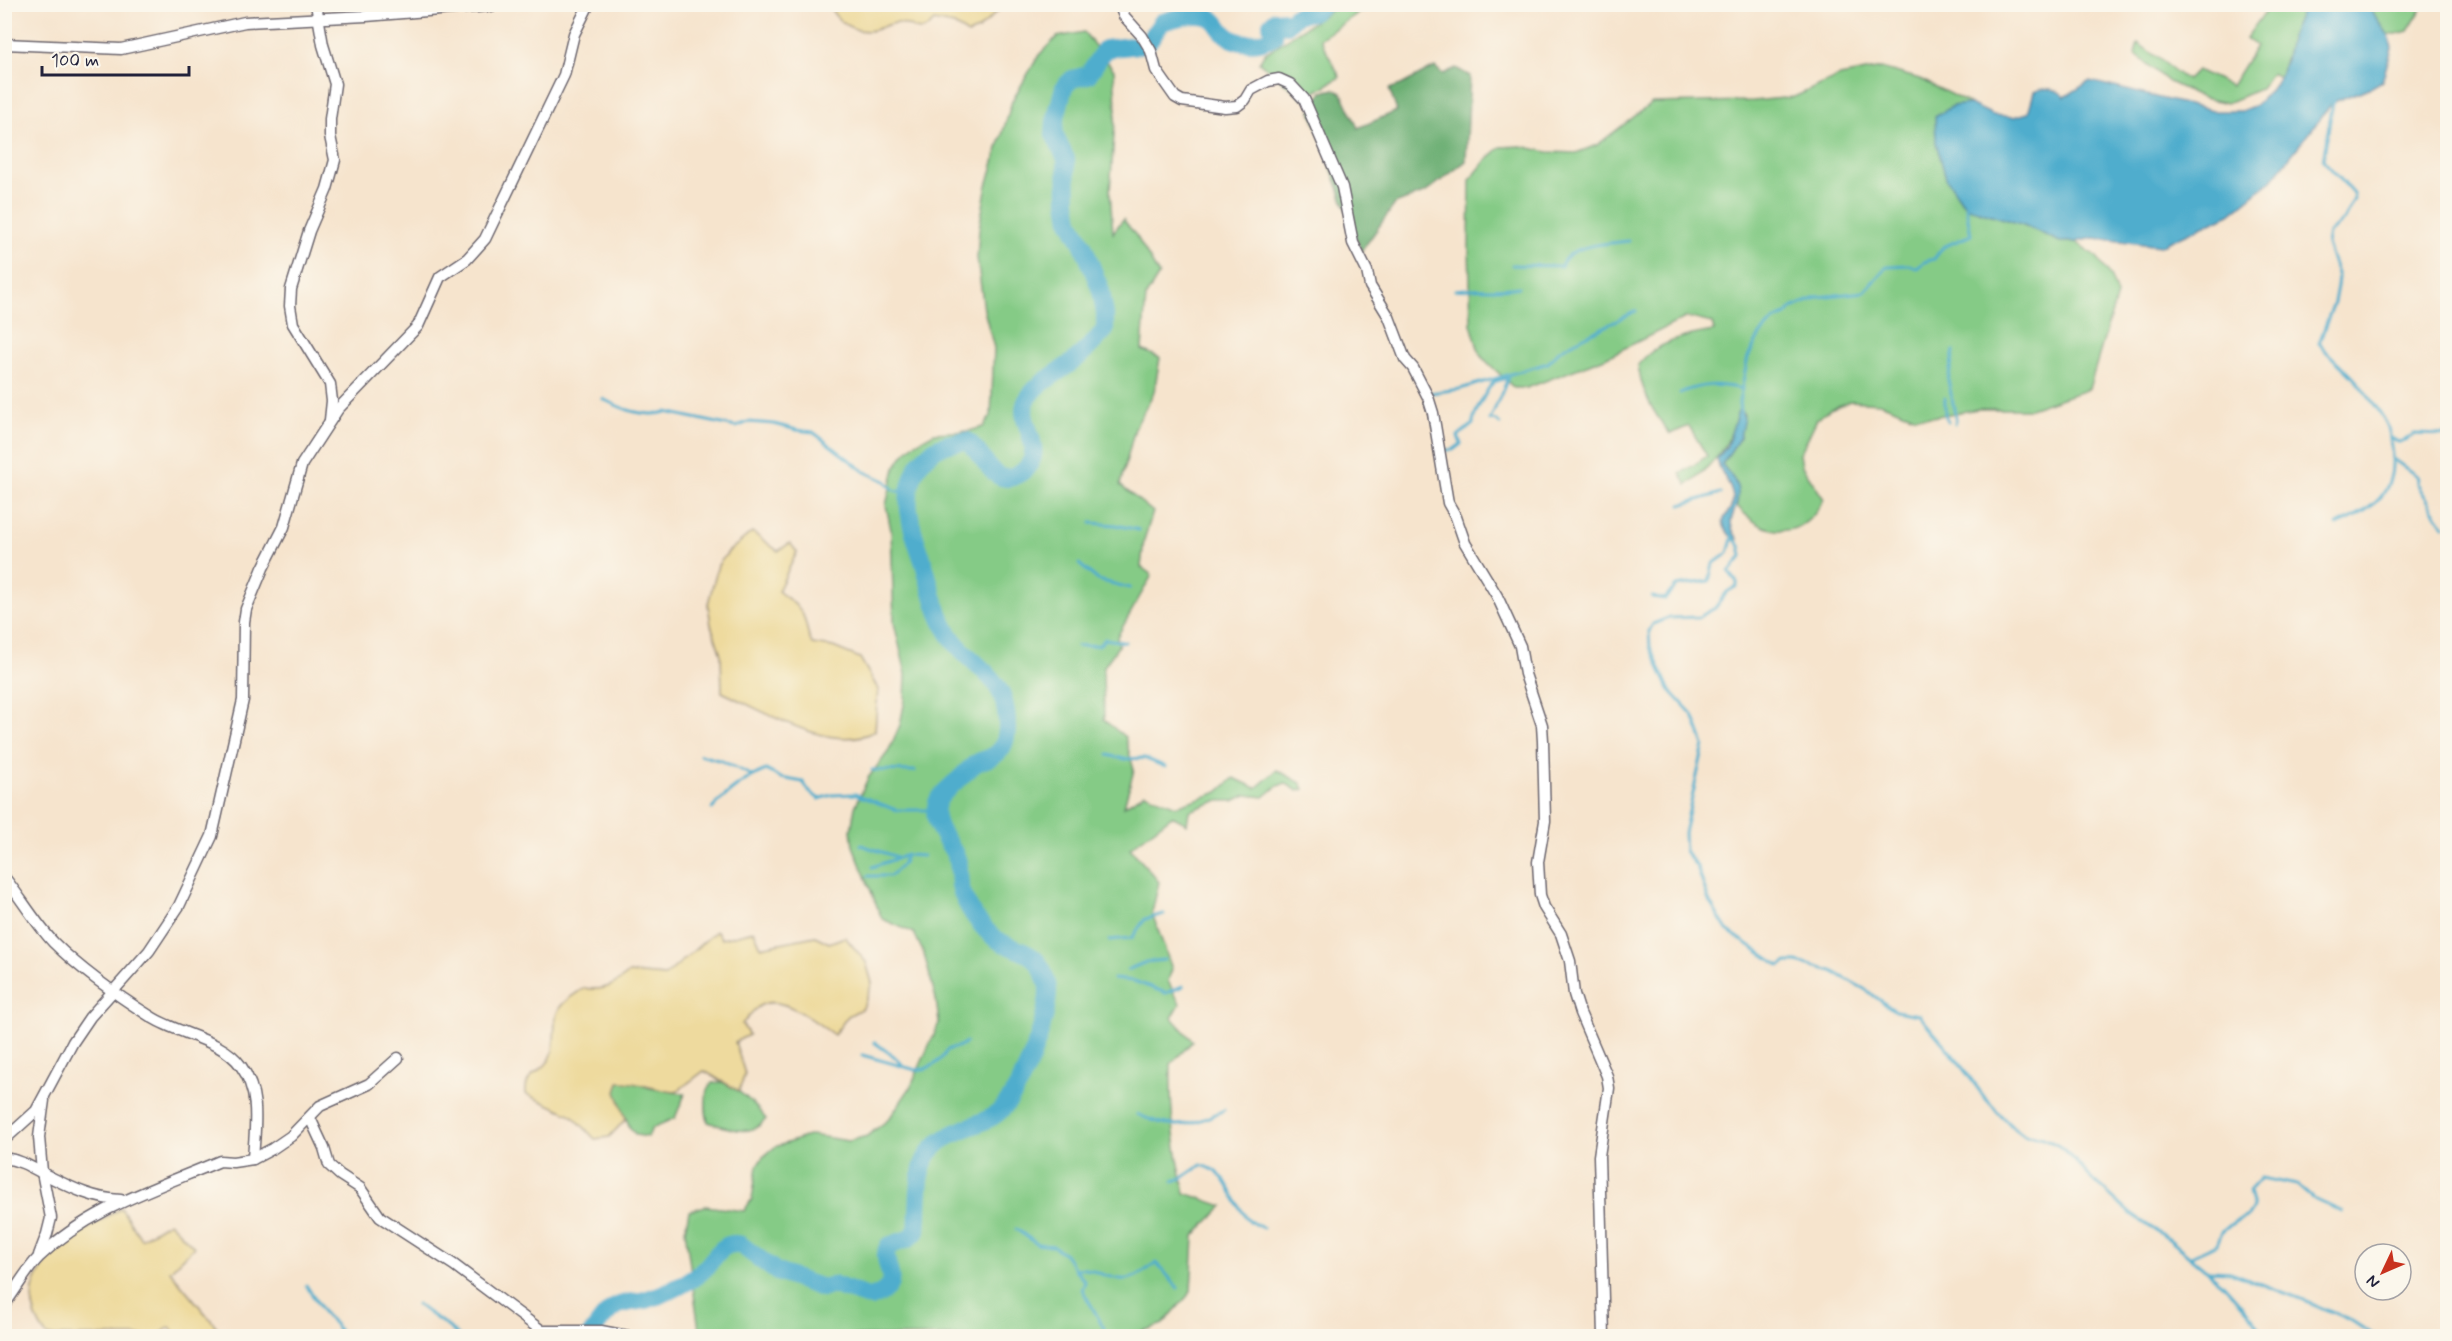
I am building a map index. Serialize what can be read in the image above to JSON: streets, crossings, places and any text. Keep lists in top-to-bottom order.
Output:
{
  "scale_bar": "100 m",
  "north": "bottom left"
}
